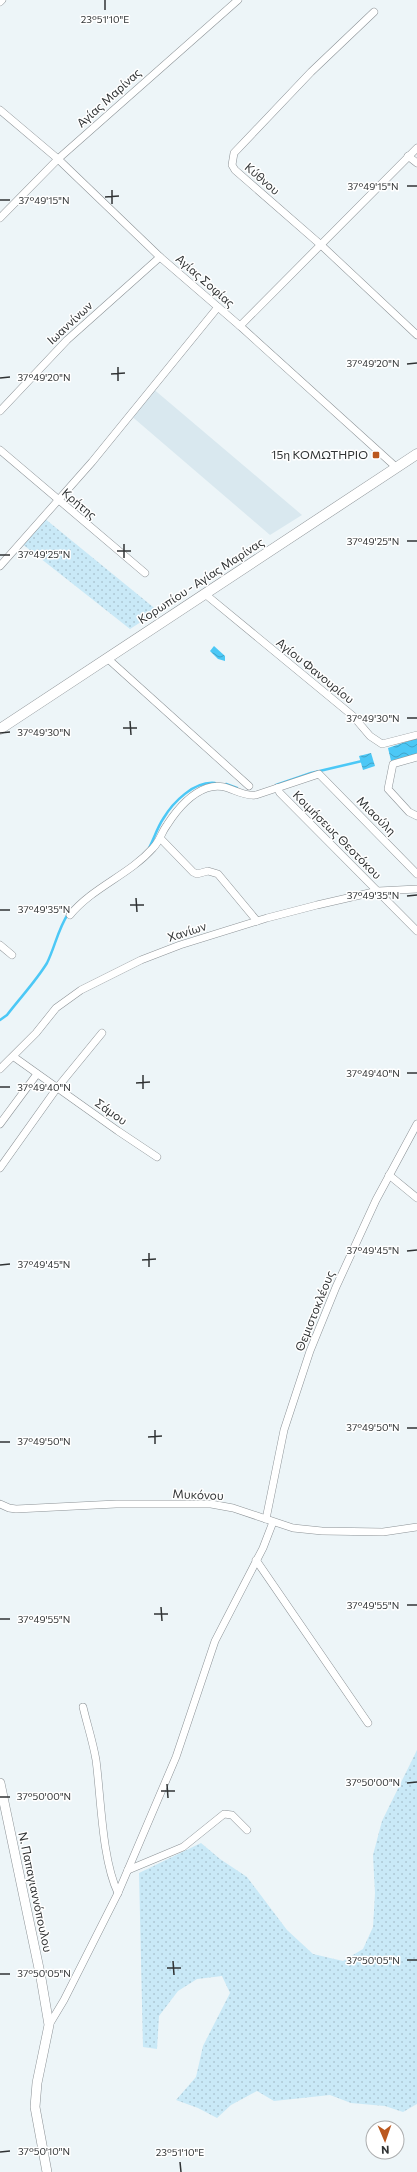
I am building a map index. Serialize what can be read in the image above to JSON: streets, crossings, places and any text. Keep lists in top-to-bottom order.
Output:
{
  "streets": {
    "main road": ["Κορωπίου - Αγίας Μαρίνας"],
    "street": [
      "Αγίας Μαρίνας",
      "Κύθνου",
      "Αγίας Σοφίας",
      "Ιωαννίνων",
      "Κρήτης",
      "Αγίου Φανουρίου",
      "Μιαούλη",
      "Κοιμήσεως Θεοτόκου",
      "Χανίων",
      "Σάμου",
      "Θεμιστοκλέους",
      "Μυκόνου",
      "Ν. Παπαγιαννόπουλου"
    ]
  },
  "crossings": [
    ["Αγίας Μαρίνας", "Αγίας Σοφίας"],
    ["Αγίας Σοφίας", "Ιωαννίνων"],
    ["Αγίας Σοφίας", "Κορωπίου - Αγίας Μαρίνας"],
    ["Κορωπίου - Αγίας Μαρίνας", "Αγίου Φανουρίου"],
    ["Μιαούλη", "Κοιμήσεως Θεοτόκου"],
    ["Κοιμήσεως Θεοτόκου", "Χανίων"],
    ["Χανίων", "Σάμου"],
    ["Θεμιστοκλέους", "Μυκόνου"]
  ],
  "places": {
    "transit": ["15η ΚΟΜΩΤΗΡΙΟ"]
  },
  "north": "bottom",
  "coordinates": [
    "23°51'10\"E",
    "37°49'15\"N",
    "37°49'20\"N",
    "37°49'25\"N",
    "37°49'30\"N",
    "37°49'35\"N",
    "37°49'40\"N",
    "37°49'45\"N",
    "37°49'50\"N",
    "37°49'55\"N",
    "37°50'00\"N",
    "37°50'05\"N",
    "37°50'10\"N"
  ]
}
